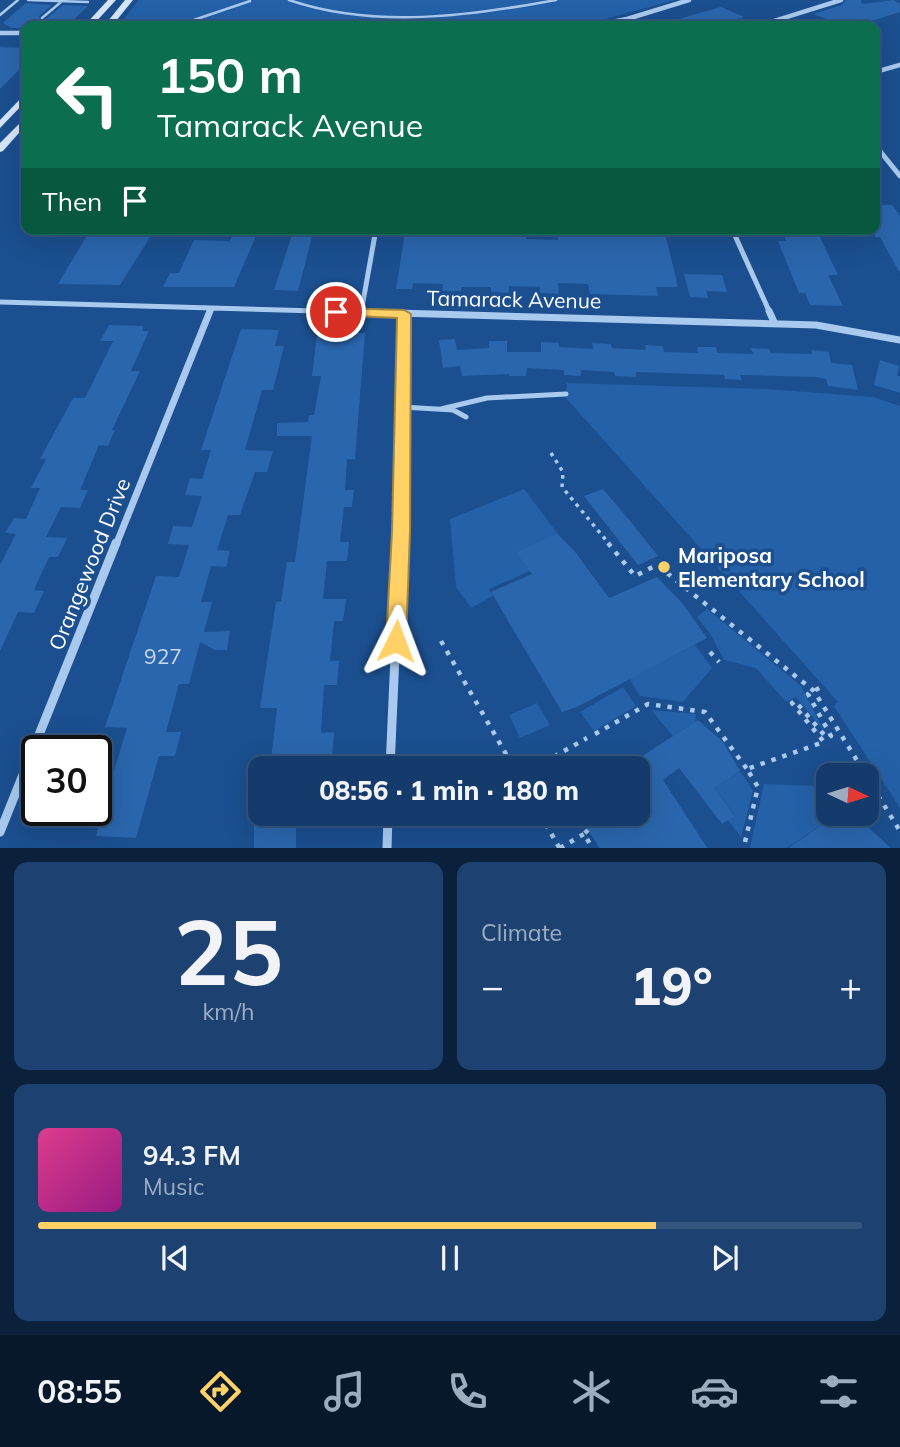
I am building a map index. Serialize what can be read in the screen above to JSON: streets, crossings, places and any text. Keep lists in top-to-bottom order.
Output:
{
  "streets": {
    "street": ["Tamarack Avenue", "Orangewood Drive"]
  },
  "crossings": [
    ["Tamarack Avenue", "Orangewood Drive"]
  ],
  "places": ["Mariposa Elementary School"],
  "house_numbers": ["927"],
  "north": "right",
  "page": {
    "turn": ["150 m", "Tamarack Avenue"],
    "then": "Then",
    "limit": "30",
    "trip": "08:56 · 1 min · 180 m",
    "tile": [
      ["25", "km/h"],
      "Climate"
    ],
    "heat": ["−", "19°", "+"],
    "song": ["94.3 FM", "Music"],
    "tabs": "08:55"
  }
}
